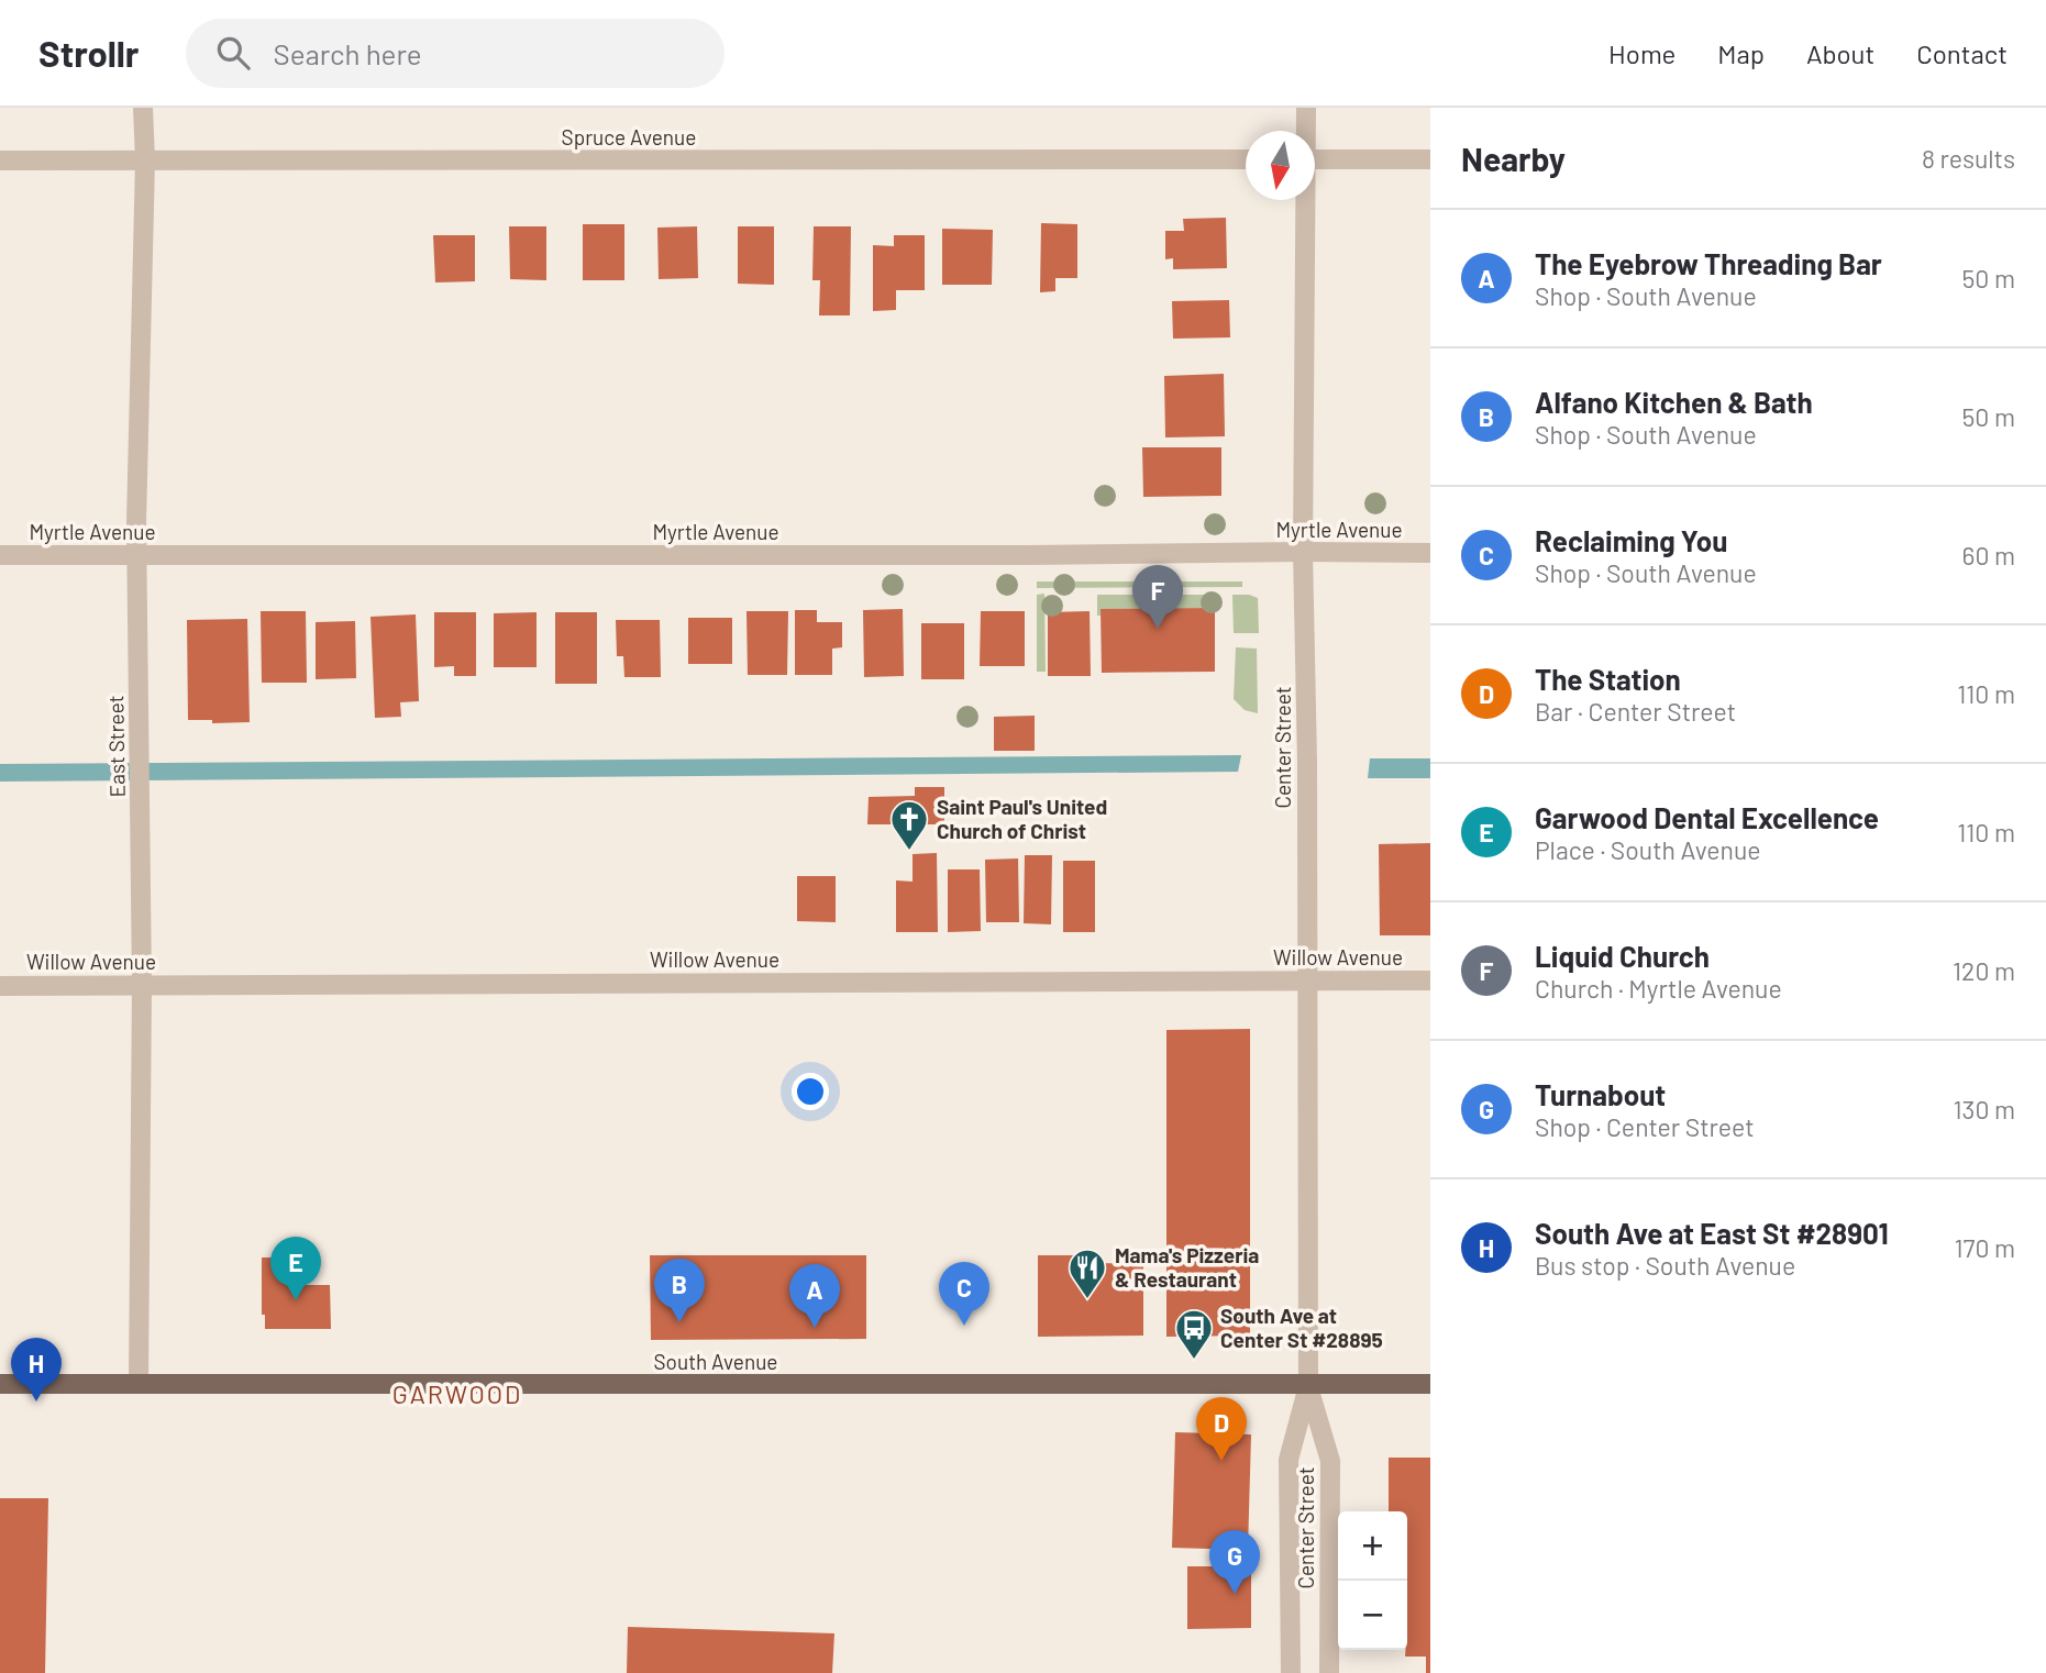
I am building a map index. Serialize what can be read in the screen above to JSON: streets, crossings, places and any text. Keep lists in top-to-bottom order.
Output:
{
  "streets": {
    "main road": ["South Avenue"],
    "street": [
      "Spruce Avenue",
      "Myrtle Avenue",
      "East Street",
      "Center Street",
      "Willow Avenue"
    ]
  },
  "crossings": [
    ["Spruce Avenue", "East Street"],
    ["Myrtle Avenue", "East Street"],
    ["Myrtle Avenue", "Center Street"],
    ["East Street", "Willow Avenue"],
    ["East Street", "South Avenue"],
    ["Center Street", "Willow Avenue"],
    ["Center Street", "South Avenue"]
  ],
  "districts": ["GARWOOD"],
  "places": {
    "church": ["Saint Paul's United Church of Christ"],
    "restaurant": ["Mama's Pizzeria & Restaurant"],
    "bus stop": ["South Ave at Center St #28895"]
  },
  "north": "bottom",
  "page": {
    "header": "Strollr",
    "search": "Search here",
    "nav": [
      "Home",
      "Map",
      "About",
      "Contact"
    ],
    "heading": ["Nearby", "8 results"],
    "list": [
      {
        "mark": "A",
        "name": "The Eyebrow Threading Bar",
        "note": "Shop · South Avenue",
        "value": "50 m"
      },
      {
        "mark": "B",
        "name": "Alfano Kitchen & Bath",
        "note": "Shop · South Avenue",
        "value": "50 m"
      },
      {
        "mark": "C",
        "name": "Reclaiming You",
        "note": "Shop · South Avenue",
        "value": "60 m"
      },
      {
        "mark": "D",
        "name": "The Station",
        "note": "Bar · Center Street",
        "value": "110 m"
      },
      {
        "mark": "E",
        "name": "Garwood Dental Excellence",
        "note": "Place · South Avenue",
        "value": "110 m"
      },
      {
        "mark": "F",
        "name": "Liquid Church",
        "note": "Church · Myrtle Avenue",
        "value": "120 m"
      },
      {
        "mark": "G",
        "name": "Turnabout",
        "note": "Shop · Center Street",
        "value": "130 m"
      },
      {
        "mark": "H",
        "name": "South Ave at East St #28901",
        "note": "Bus stop · South Avenue",
        "value": "170 m"
      }
    ],
    "pins": [
      "F",
      "E",
      "B",
      "C",
      "A",
      "H",
      "D",
      "G"
    ],
    "map_buttons": ["+", "−"]
  }
}
